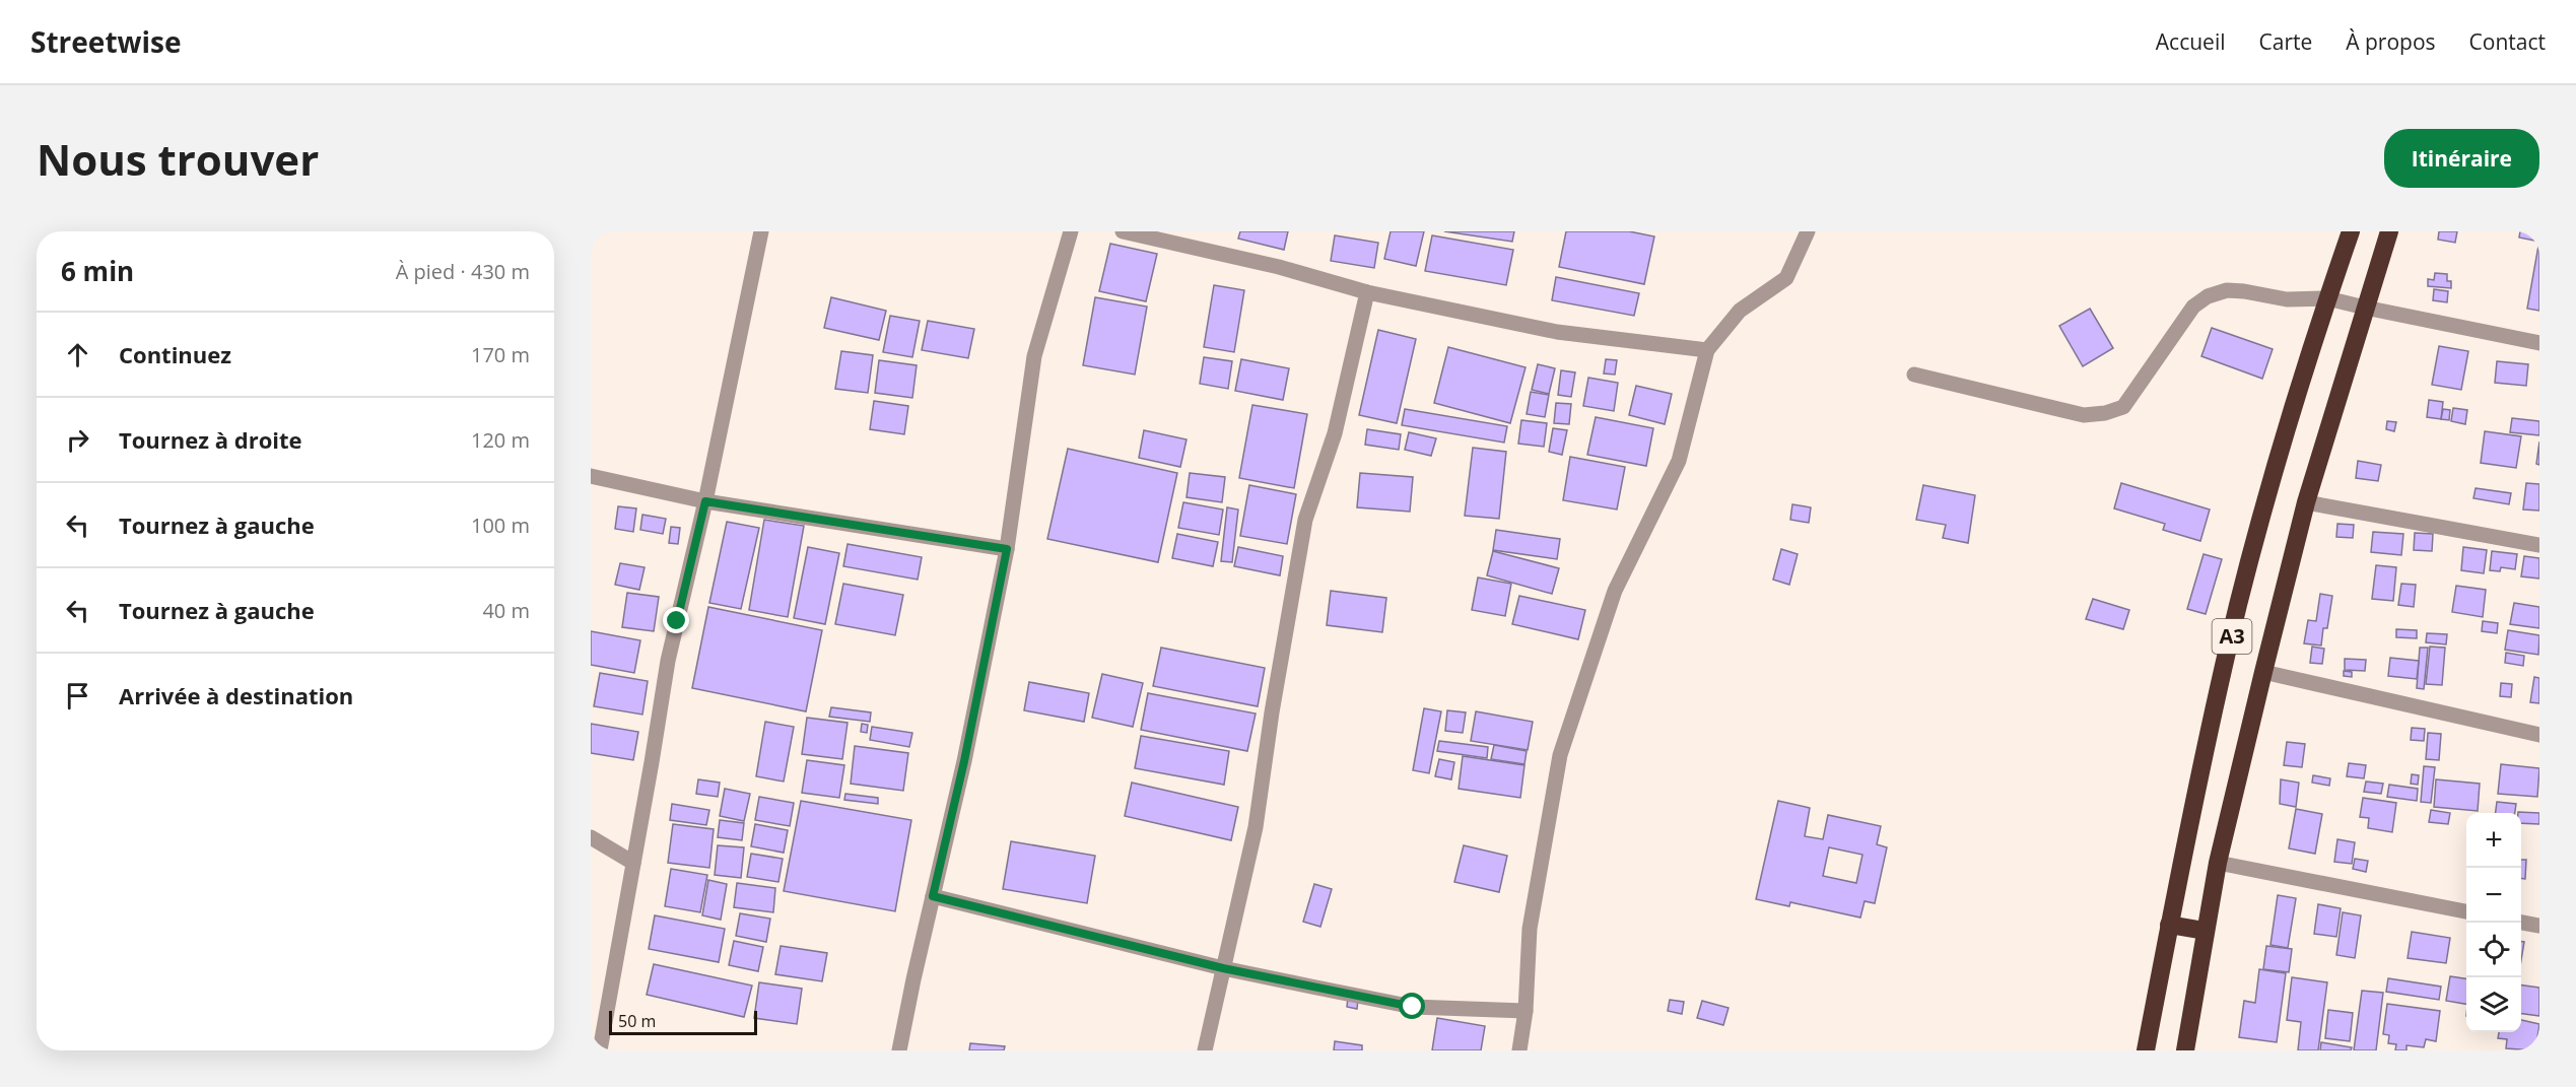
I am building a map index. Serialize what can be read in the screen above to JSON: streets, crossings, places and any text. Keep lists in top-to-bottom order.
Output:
{
  "streets": {
    "highway": ["A3"]
  },
  "scale_bar": "50 m",
  "page": {
    "header": "Streetwise",
    "nav": [
      "Accueil",
      "Carte",
      "À propos",
      "Contact"
    ],
    "buttons": "Itinéraire",
    "title": "Nous trouver",
    "heading": ["6 min", "À pied · 430 m"],
    "list": [
      ["Continuez", "170 m"],
      ["Tournez à droite", "120 m"],
      ["Tournez à gauche", "100 m"],
      ["Tournez à gauche", "40 m"],
      "Arrivée à destination"
    ],
    "map_buttons": ["+", "−"],
    "scale": "50 m"
  }
}
